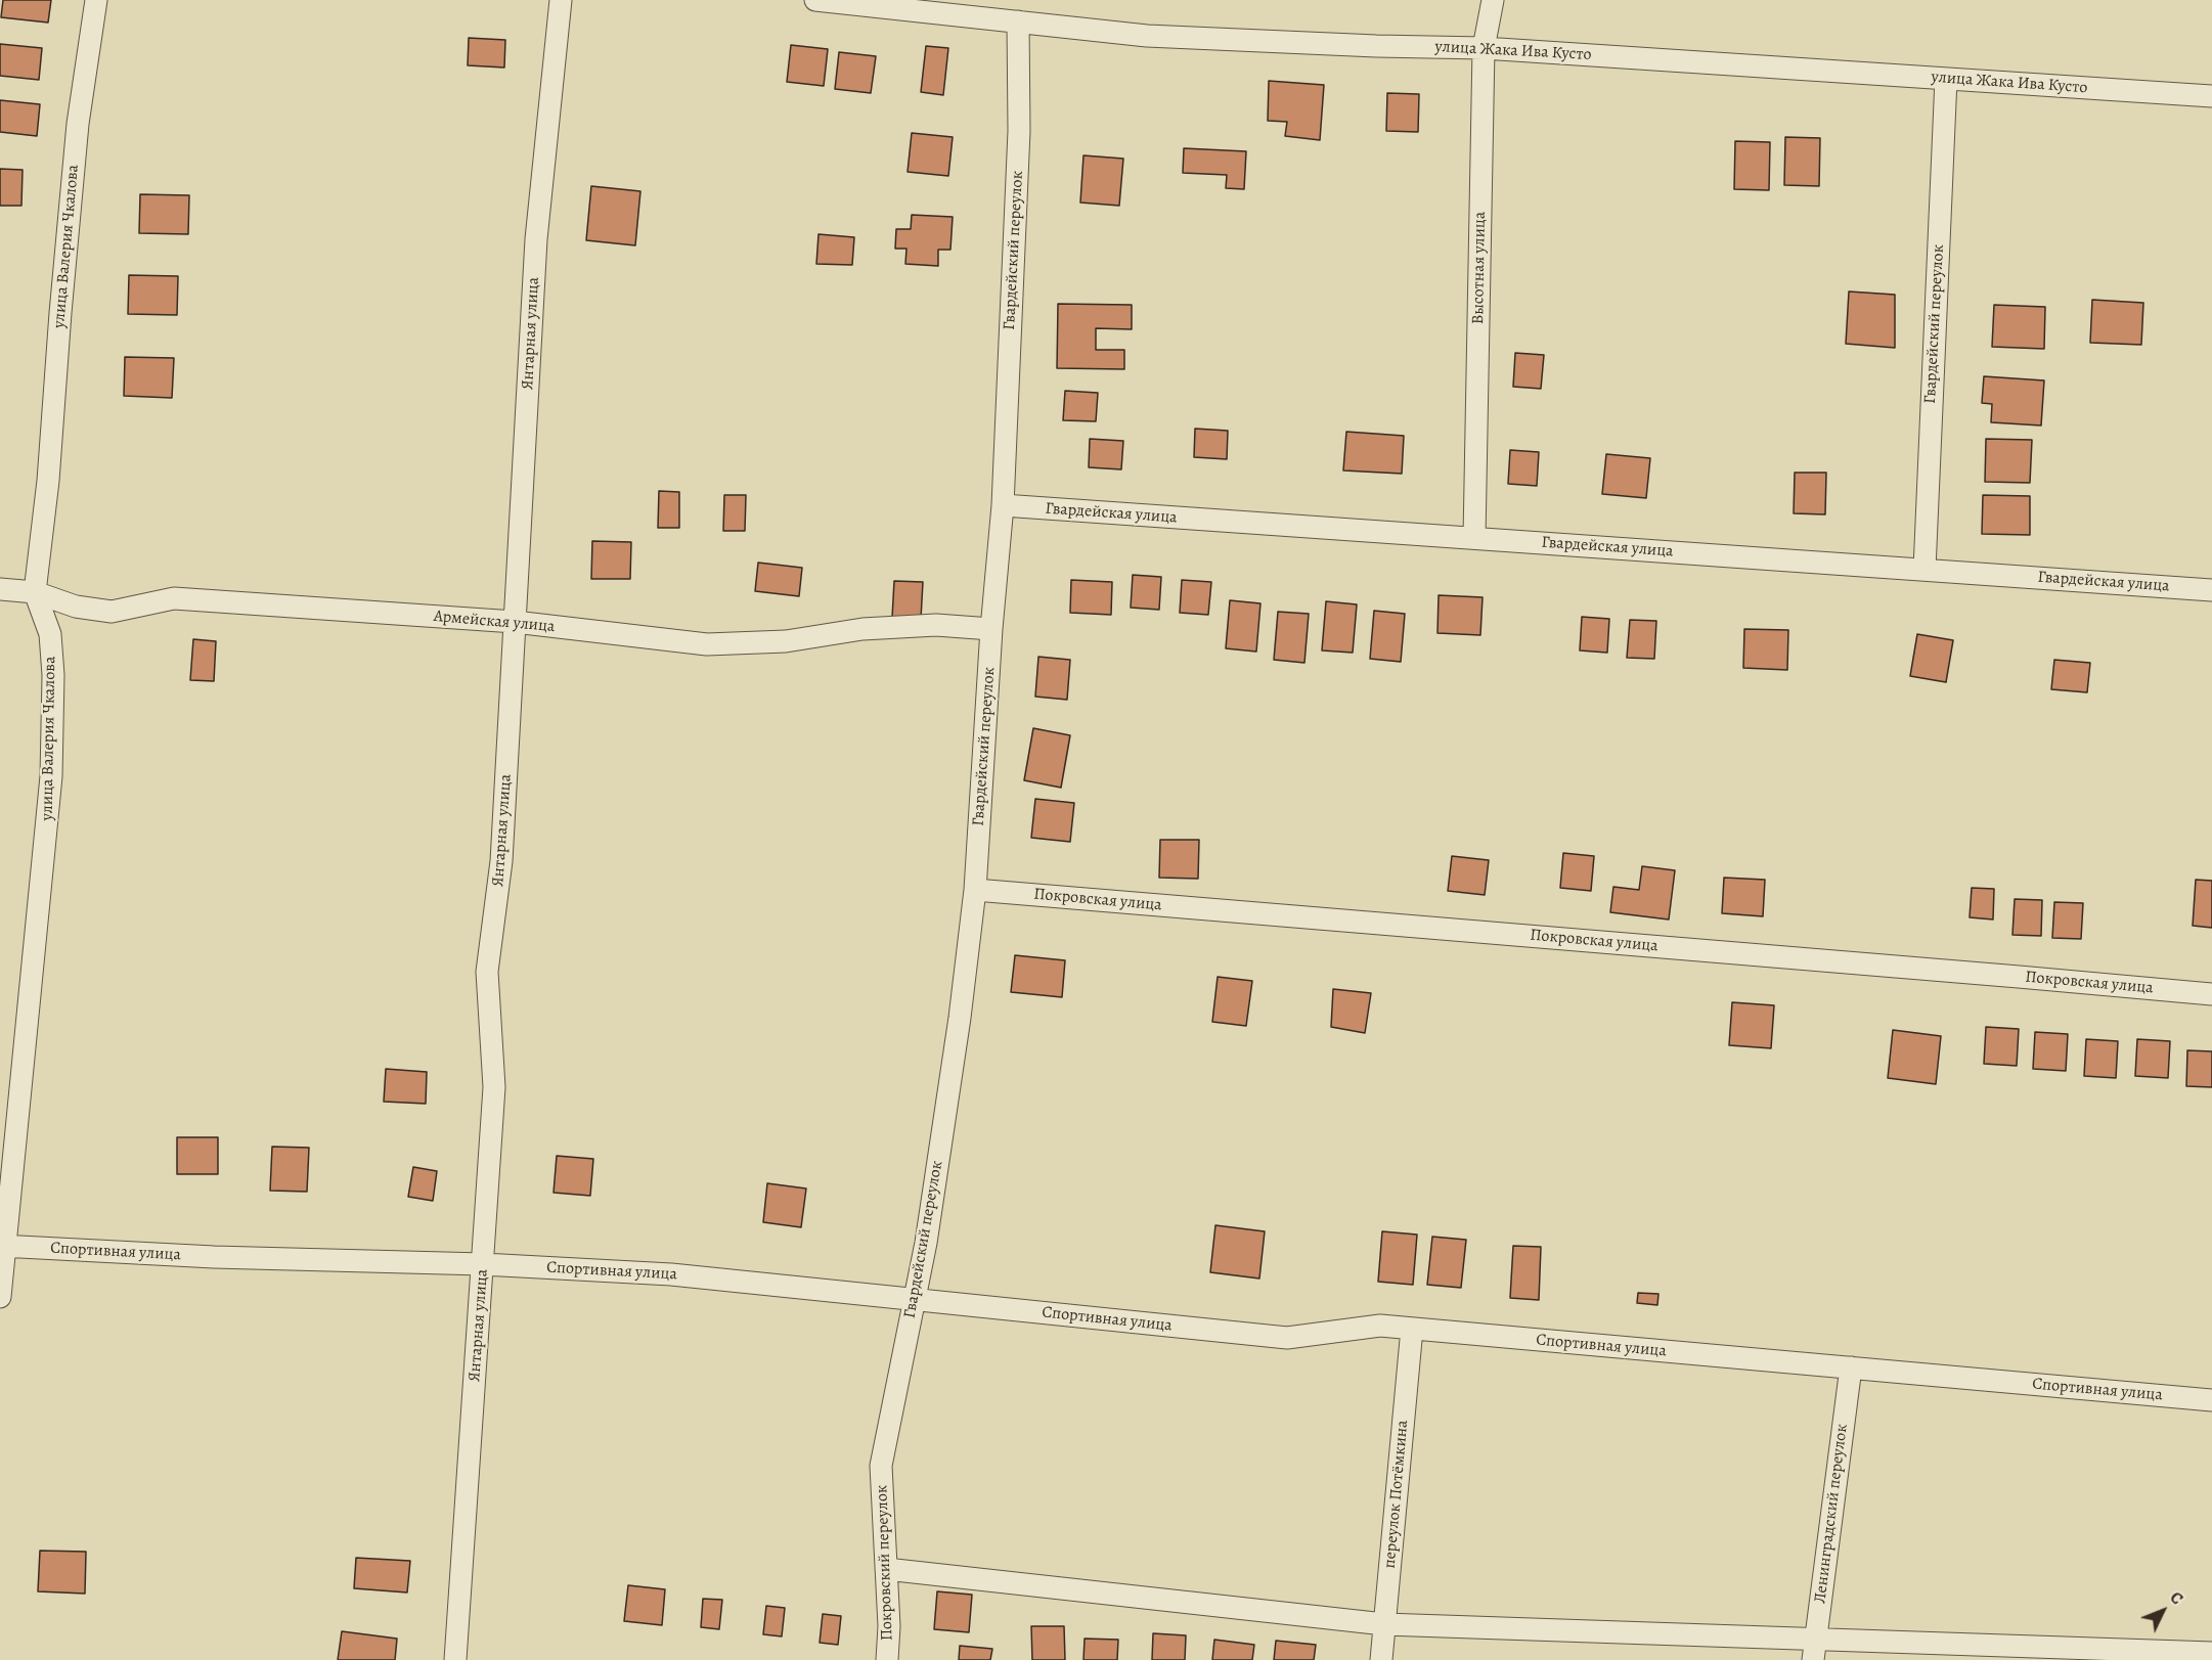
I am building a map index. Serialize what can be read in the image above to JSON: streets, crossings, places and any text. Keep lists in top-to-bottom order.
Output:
{
  "streets": {
    "street": [
      "улица Жака Ива Кусто",
      "улица Валерия Чкалова",
      "Гвардейский переулок",
      "Высотная улица",
      "Янтарная улица",
      "Гвардейская улица",
      "Армейская улица",
      "Покровская улица",
      "Спортивная улица",
      "переулок Потёмкина",
      "Ленинградский переулок",
      "Покровский переулок"
    ]
  },
  "crossings": [
    ["улица Жака Ива Кусто", "Гвардейский переулок"],
    ["улица Жака Ива Кусто", "Высотная улица"],
    ["улица Валерия Чкалова", "Армейская улица"],
    ["улица Валерия Чкалова", "Спортивная улица"],
    ["Гвардейский переулок", "Гвардейская улица"],
    ["Гвардейский переулок", "Армейская улица"],
    ["Гвардейский переулок", "Покровская улица"],
    ["Гвардейский переулок", "Спортивная улица"],
    ["Гвардейский переулок", "Покровский переулок"],
    ["Высотная улица", "Гвардейская улица"],
    ["Янтарная улица", "Армейская улица"],
    ["Янтарная улица", "Спортивная улица"],
    ["Спортивная улица", "переулок Потёмкина"],
    ["Спортивная улица", "Ленинградский переулок"]
  ],
  "north": "top right"
}
